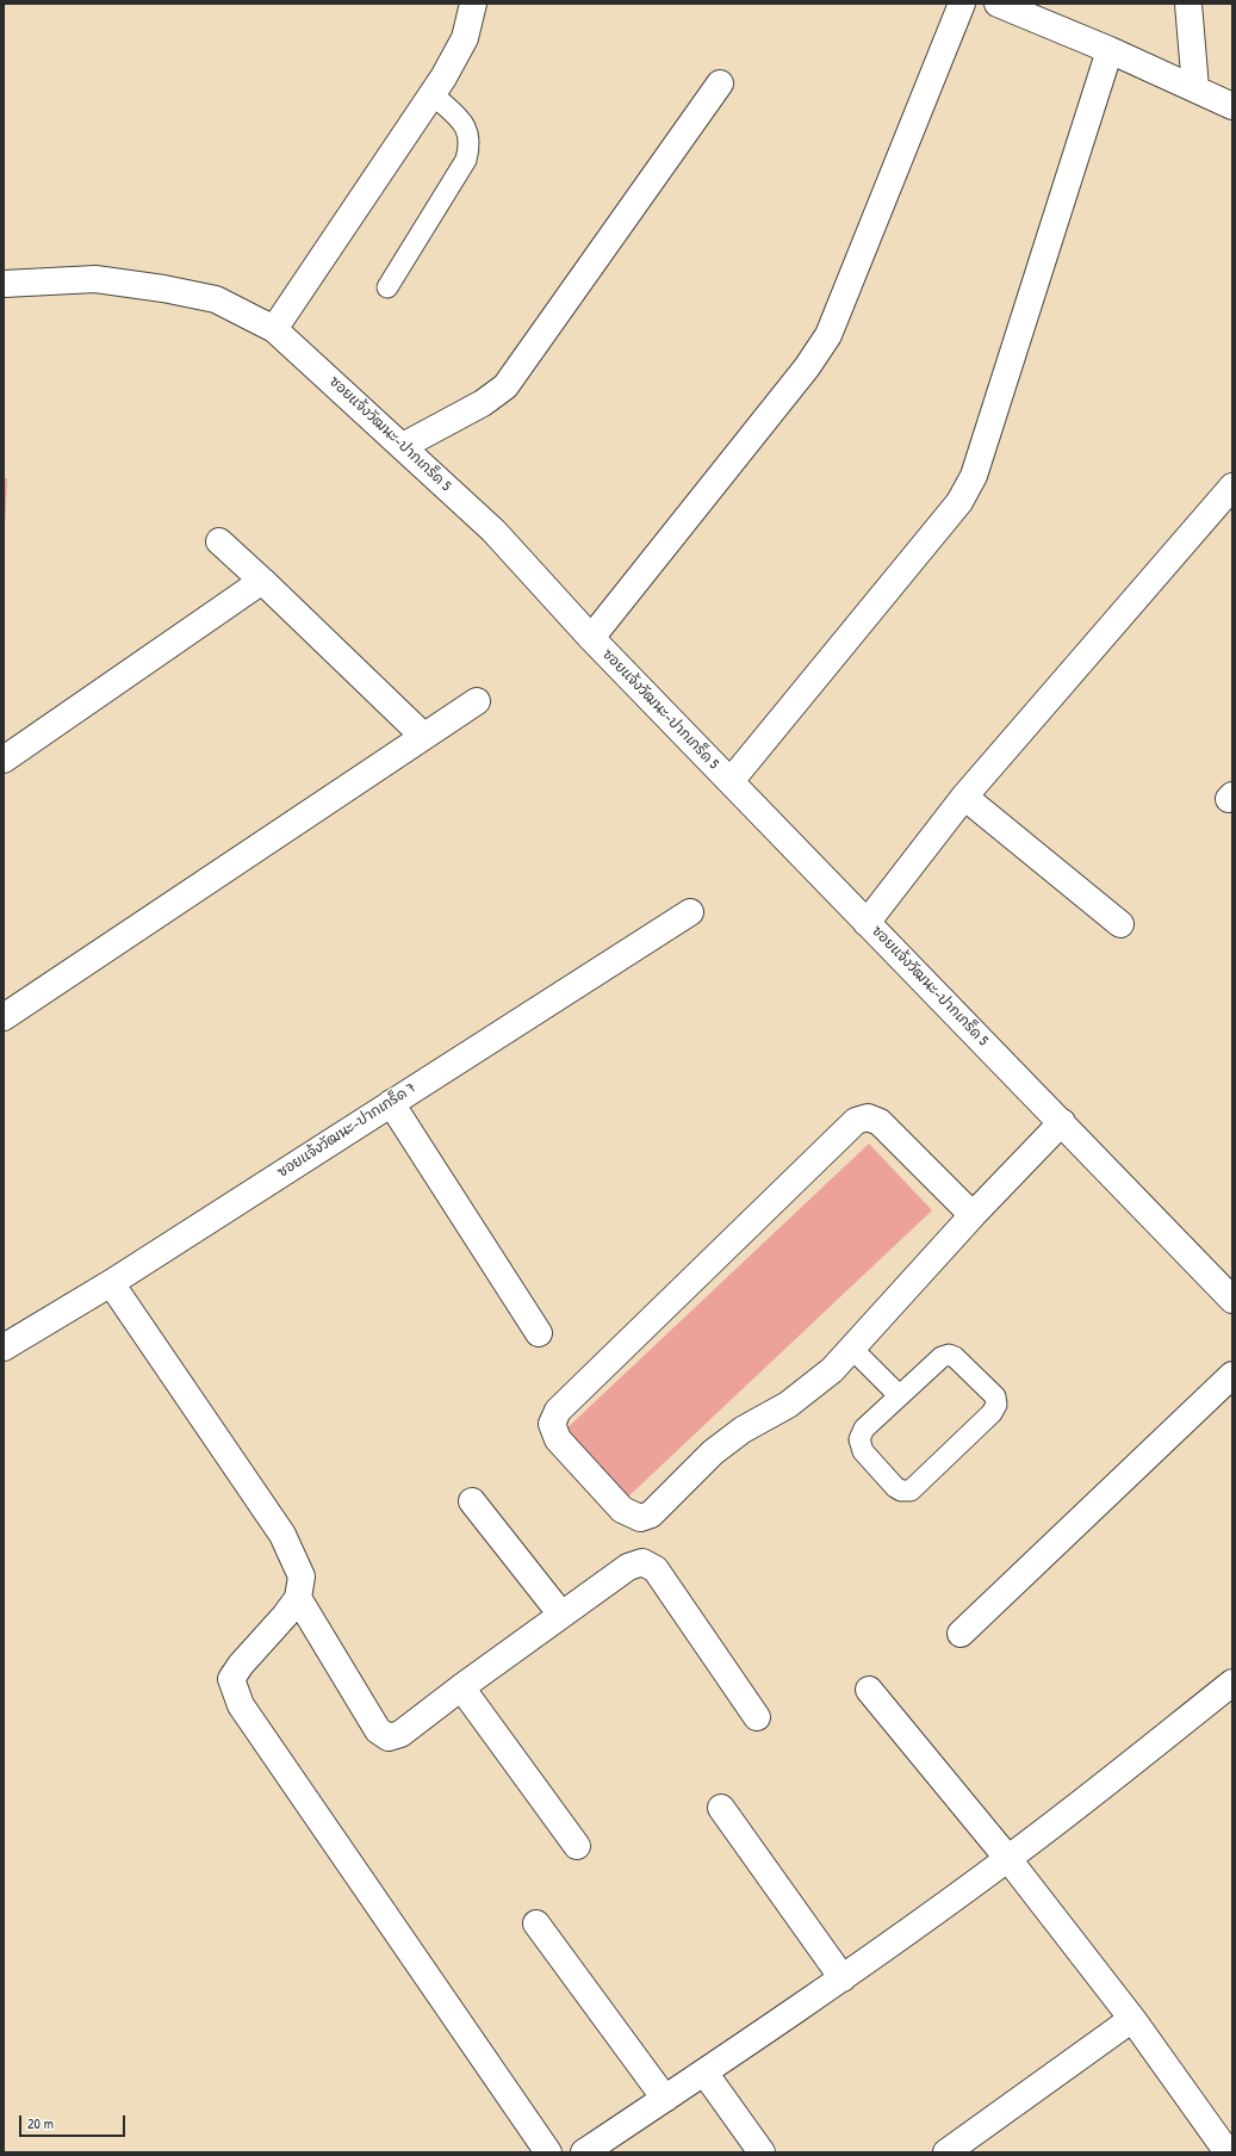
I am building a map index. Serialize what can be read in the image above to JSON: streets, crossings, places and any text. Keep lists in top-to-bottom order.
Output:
{
  "streets": {
    "street": ["ซอยแจ้งวัฒนะ-ปากเกร็ด 5", "ซอยแจ้งวัฒนะ-ปากเกร็ด 7"]
  },
  "scale_bar": "20 m"
}
